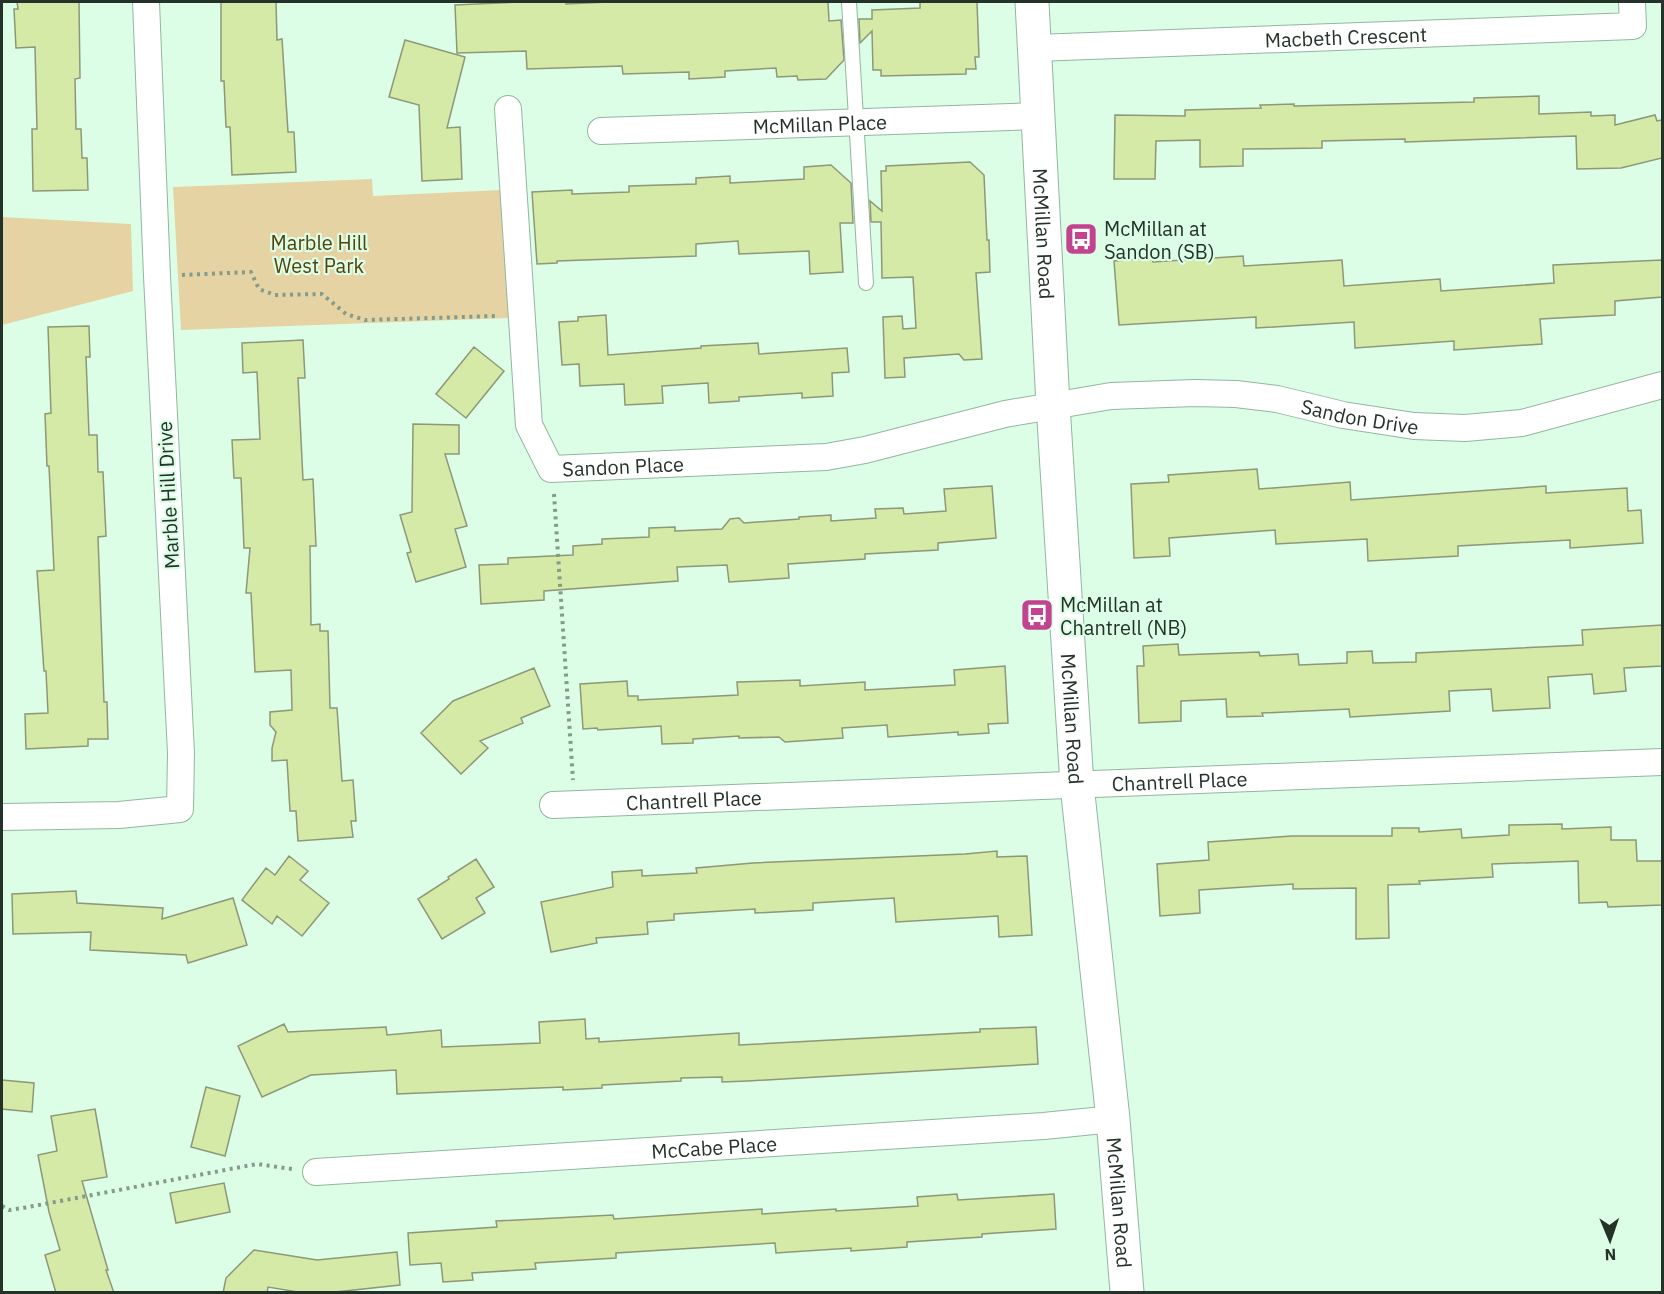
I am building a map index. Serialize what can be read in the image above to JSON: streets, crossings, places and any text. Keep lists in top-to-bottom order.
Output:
{
  "streets": {
    "main road": ["McMillan Road"],
    "street": [
      "Macbeth Crescent",
      "McMillan Place",
      "Sandon Drive",
      "Sandon Place",
      "Marble Hill Drive",
      "Chantrell Place",
      "McCabe Place"
    ]
  },
  "crossings": [
    ["Macbeth Crescent", "McMillan Road"],
    ["McMillan Place", "McMillan Road"],
    ["McMillan Road", "Sandon Drive"],
    ["McMillan Road", "Sandon Place"],
    ["McMillan Road", "Chantrell Place"],
    ["McMillan Road", "McCabe Place"],
    ["Sandon Drive", "Sandon Place"]
  ],
  "parks": ["Marble Hill West Park"],
  "places": {
    "bus stop": ["McMillan at Sandon (SB)", "McMillan at Chantrell (NB)"]
  },
  "north": "bottom"
}
